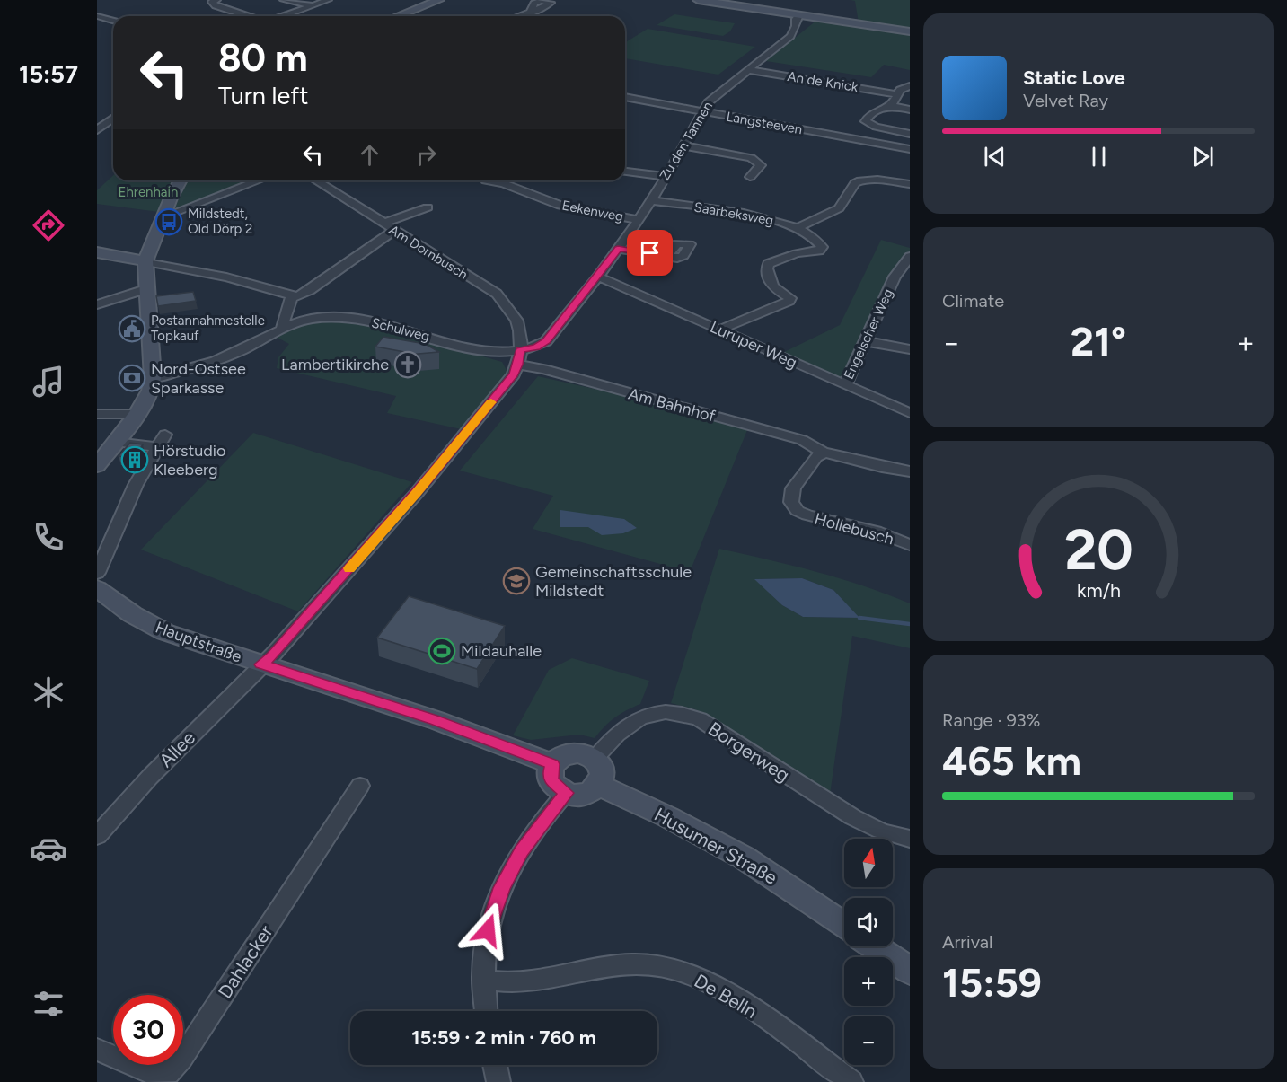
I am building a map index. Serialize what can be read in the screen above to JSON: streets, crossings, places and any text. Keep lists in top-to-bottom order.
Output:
{
  "streets": {
    "street": [
      "An de Knick",
      "Langsteeven",
      "Zu den Tannen",
      "Eekenweg",
      "Saarbeksweg",
      "Am Dornbusch",
      "Schulweg",
      "Engelscher Weg",
      "Luruper Weg",
      "Am Bahnhof",
      "Hollebusch",
      "Hauptstraße",
      "Allee",
      "Borgerweg",
      "Husumer Straße",
      "Dahlacker",
      "De Belln"
    ]
  },
  "crossings": [
    ["An de Knick", "Zu den Tannen"],
    ["Langsteeven", "Zu den Tannen"],
    ["Zu den Tannen", "Eekenweg"],
    ["Zu den Tannen", "Saarbeksweg"],
    ["Zu den Tannen", "Luruper Weg"],
    ["Saarbeksweg", "Luruper Weg"],
    ["Am Dornbusch", "Schulweg"],
    ["Am Dornbusch", "Am Bahnhof"],
    ["Am Dornbusch", "Allee"],
    ["Schulweg", "Am Bahnhof"],
    ["Schulweg", "Allee"],
    ["Engelscher Weg", "Luruper Weg"],
    ["Am Bahnhof", "Hollebusch"],
    ["Am Bahnhof", "Allee"],
    ["Hauptstraße", "Allee"],
    ["Hauptstraße", "Borgerweg"],
    ["Hauptstraße", "Husumer Straße"],
    ["Borgerweg", "Husumer Straße"]
  ],
  "parks": ["Ehrenhain"],
  "places": {
    "bus stop": ["Mildstedt, Old Dörp 2"],
    "public building": ["Postannahmestelle Topkauf"],
    "church": ["Lambertikirche"],
    "bank": ["Nord-Ostsee Sparkasse"],
    "building": ["Hörstudio Kleeberg"],
    "school or university": ["Gemeinschaftsschule Mildstedt"],
    "sports": ["Mildauhalle"]
  },
  "north": "top",
  "page": {
    "tabs": "15:57",
    "turn": ["80 m", "Turn left"],
    "song": ["Static Love", "Velvet Ray"],
    "tile": [
      "Climate",
      ["Range · 93%", "465 km"],
      ["Arrival", "15:59"]
    ],
    "heat": ["−", "21°", "+"],
    "map_buttons": ["+", "−"],
    "limit": "30",
    "trip": "15:59 · 2 min · 760 m",
    "gauge": ["20", "km/h"]
  }
}
